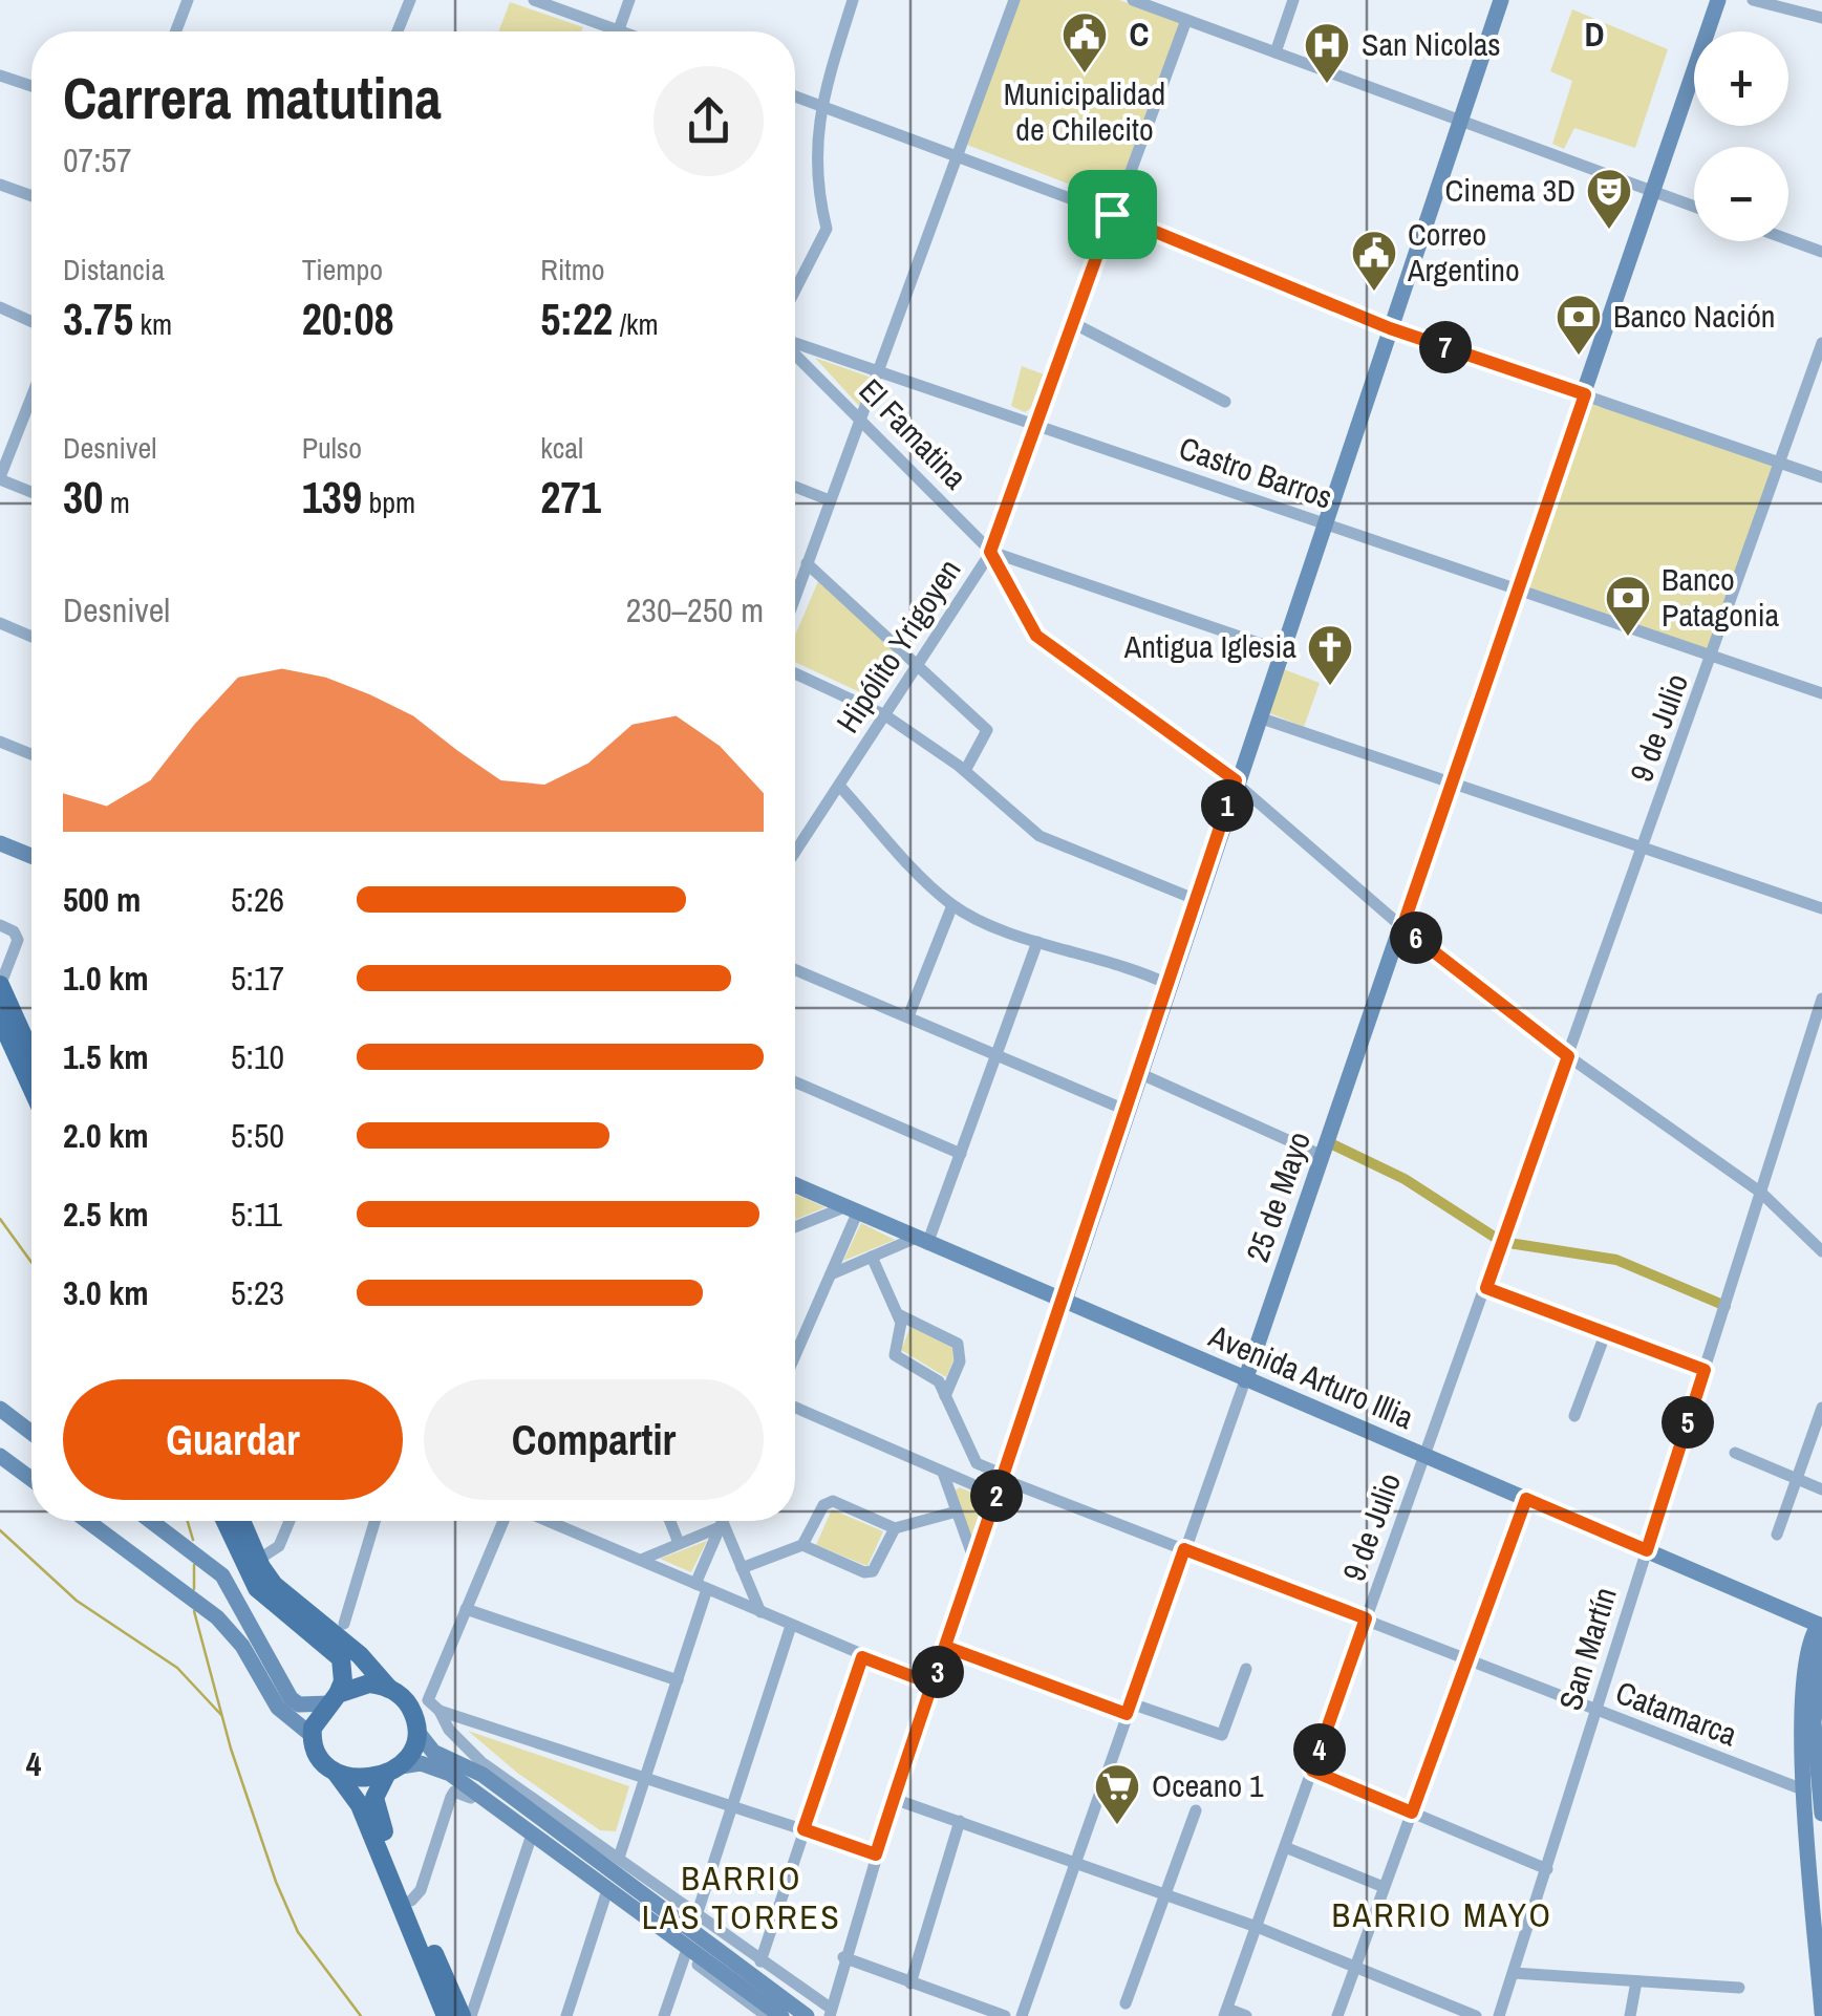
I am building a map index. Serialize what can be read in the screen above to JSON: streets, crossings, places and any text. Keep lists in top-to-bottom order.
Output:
{
  "streets": {
    "main road": ["25 de Mayo", "Avenida Arturo Illia"],
    "street": [
      "El Famatina",
      "Castro Barros",
      "Hipólito Yrigoyen",
      "9 de Julio",
      "San Martín",
      "Catamarca"
    ]
  },
  "crossings": [
    ["El Famatina", "Hipólito Yrigoyen"],
    ["El Famatina", "9 de Julio"],
    ["El Famatina", "25 de Mayo"],
    ["El Famatina", "San Martín"],
    ["Castro Barros", "Hipólito Yrigoyen"],
    ["Castro Barros", "9 de Julio"],
    ["Castro Barros", "25 de Mayo"],
    ["9 de Julio", "Avenida Arturo Illia"],
    ["9 de Julio", "Catamarca"],
    ["25 de Mayo", "Avenida Arturo Illia"],
    ["25 de Mayo", "Catamarca"],
    ["Avenida Arturo Illia", "San Martín"],
    ["San Martín", "Catamarca"]
  ],
  "districts": ["BARRIO LAS TORRES", "BARRIO MAYO"],
  "places": {
    "public building": ["Municipalidad de Chilecito", "Correo Argentino"],
    "hospital": ["San Nicolas"],
    "theatre": ["Cinema 3D"],
    "bank": ["Banco Nación", "Banco Patagonia"],
    "church": ["Antigua Iglesia"],
    "supermarket": ["Oceano 1"]
  },
  "page": {
    "map_buttons": ["+", "−"],
    "heading": ["Carrera matutina", "07:57"],
    "stats": [
      ["Distancia", "3.75 km"],
      ["Tiempo", "20:08"],
      ["Ritmo", "5:22 /km"],
      ["Desnivel", "30 m"],
      ["Pulso", "139 bpm"],
      ["kcal", "271"]
    ],
    "pins": [
      "7",
      "1",
      "6",
      "5",
      "2",
      "3",
      "4"
    ],
    "chart": ["Desnivel", "230–250 m"],
    "list": [
      {
        "name": "500 m",
        "note": "5:26"
      },
      {
        "name": "1.0 km",
        "note": "5:17"
      },
      {
        "name": "1.5 km",
        "note": "5:10"
      },
      {
        "name": "2.0 km",
        "note": "5:50"
      },
      {
        "name": "2.5 km",
        "note": "5:11"
      },
      {
        "name": "3.0 km",
        "note": "5:23"
      }
    ],
    "buttons": ["Guardar", "Compartir"]
  },
  "grid": {
    "columns": ["C", "D"],
    "rows": ["4"]
  }
}
